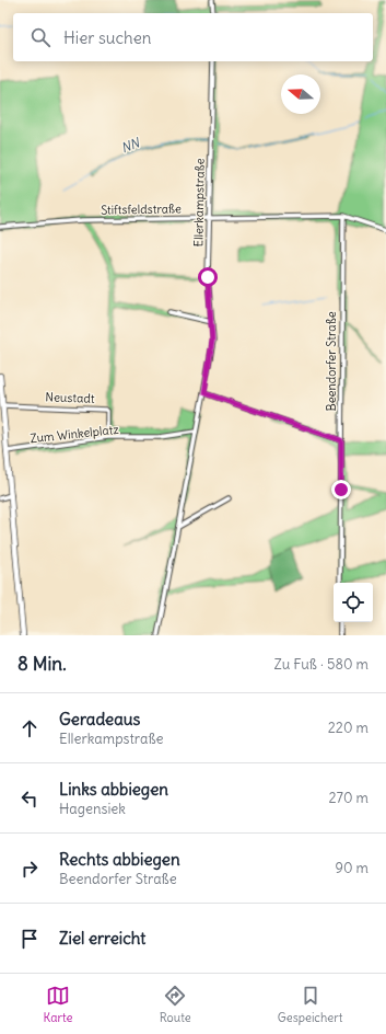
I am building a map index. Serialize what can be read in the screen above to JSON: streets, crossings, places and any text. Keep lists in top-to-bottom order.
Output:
{
  "streets": {
    "street": [
      "Ellerkampstraße",
      "Stiftsfeldstraße",
      "Beendorfer Straße",
      "Neustadt",
      "Zum Winkelplatz"
    ]
  },
  "crossings": [
    ["Ellerkampstraße", "Stiftsfeldstraße"],
    ["Ellerkampstraße", "Zum Winkelplatz"],
    ["Stiftsfeldstraße", "Beendorfer Straße"],
    ["Neustadt", "Zum Winkelplatz"]
  ],
  "water": ["NN"],
  "north": "left",
  "page": {
    "search": "Hier suchen",
    "heading": ["8 Min.", "Zu Fuß · 580 m"],
    "list": [
      ["Geradeaus", "Ellerkampstraße", "220 m"],
      ["Links abbiegen", "Hagensiek", "270 m"],
      ["Rechts abbiegen", "Beendorfer Straße", "90 m"],
      "Ziel erreicht"
    ],
    "nav": ["Karte", "Route", "Gespeichert"]
  }
}
